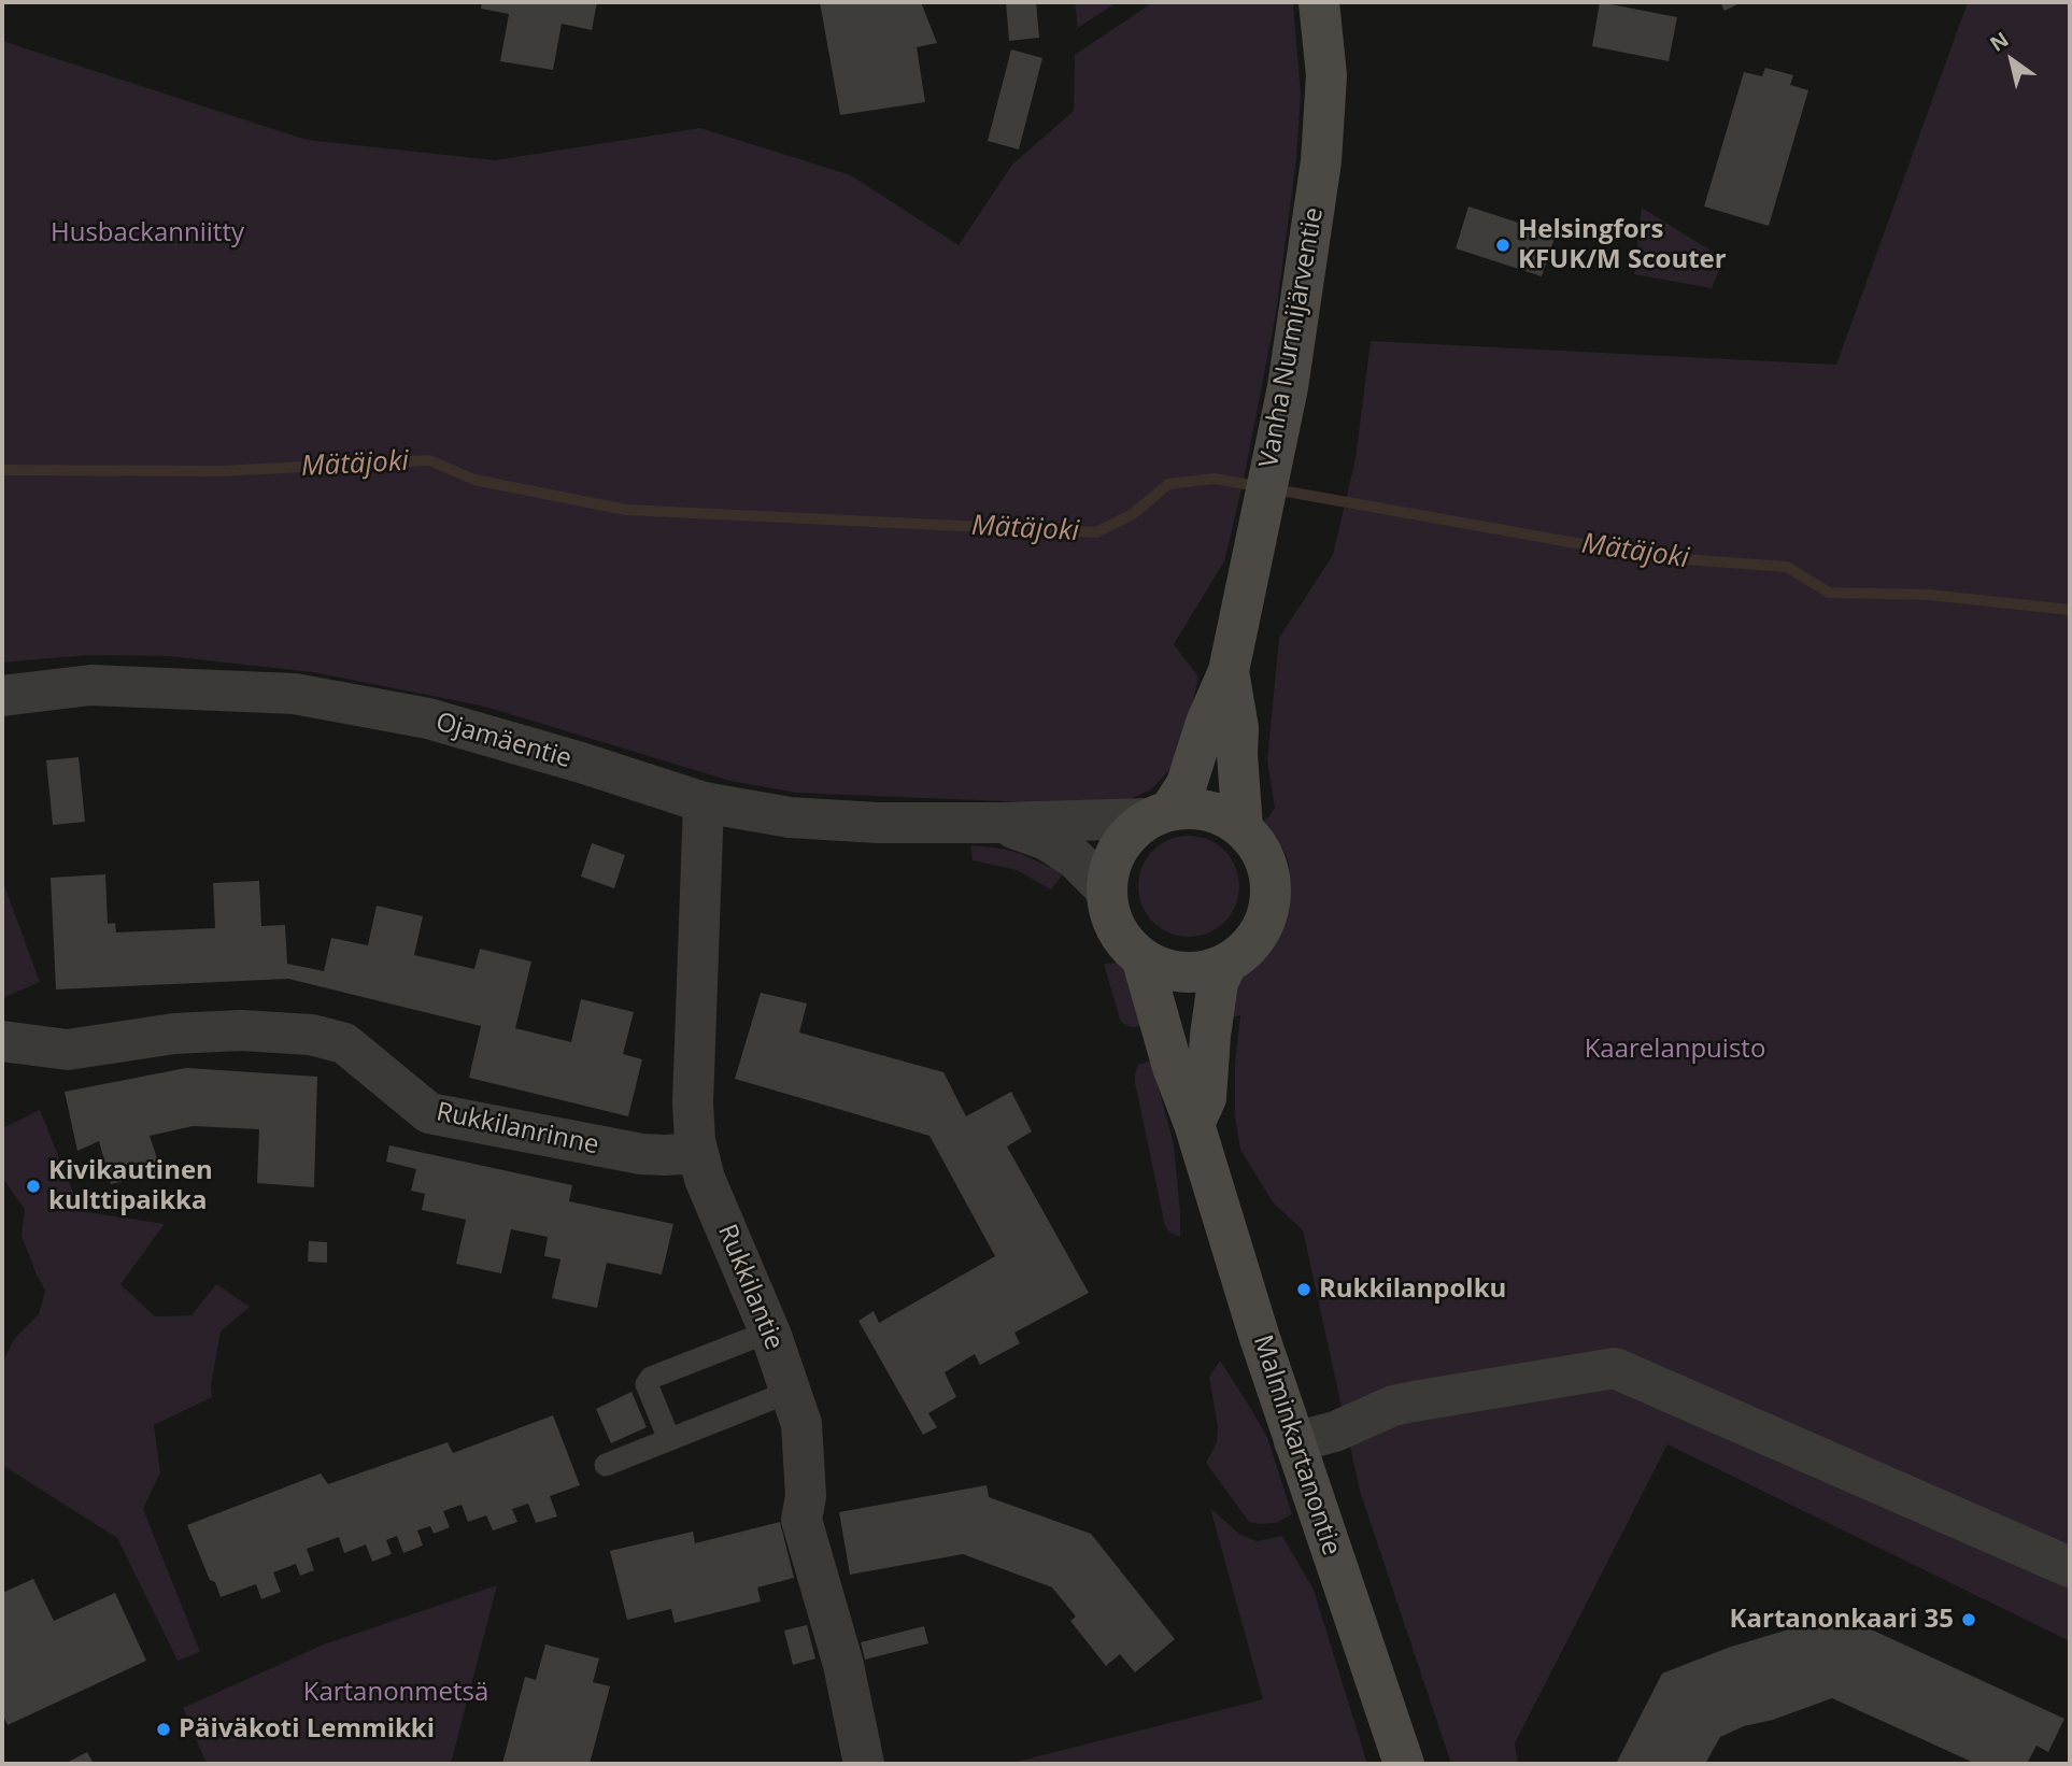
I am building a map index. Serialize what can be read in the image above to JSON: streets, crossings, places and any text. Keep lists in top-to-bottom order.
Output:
{
  "streets": {
    "main road": ["Vanha Nurmijärventie", "Malminkartanontie"],
    "street": ["Ojamäentie", "Rukkilanrinne", "Rukkilantie"]
  },
  "crossings": [
    ["Vanha Nurmijärventie", "Ojamäentie"],
    ["Vanha Nurmijärventie", "Malminkartanontie"],
    ["Ojamäentie", "Rukkilantie"],
    ["Ojamäentie", "Malminkartanontie"],
    ["Rukkilanrinne", "Rukkilantie"]
  ],
  "water": ["Mätäjoki"],
  "parks": ["Husbackanniitty", "Kaarelanpuisto", "Kartanonmetsä"],
  "places": [
    "Helsingfors KFUK/M Scouter",
    "Kivikautinen kulttipaikka",
    "Rukkilanpolku",
    "Kartanonkaari 35",
    "Päiväkoti Lemmikki"
  ],
  "north": "top left"
}
